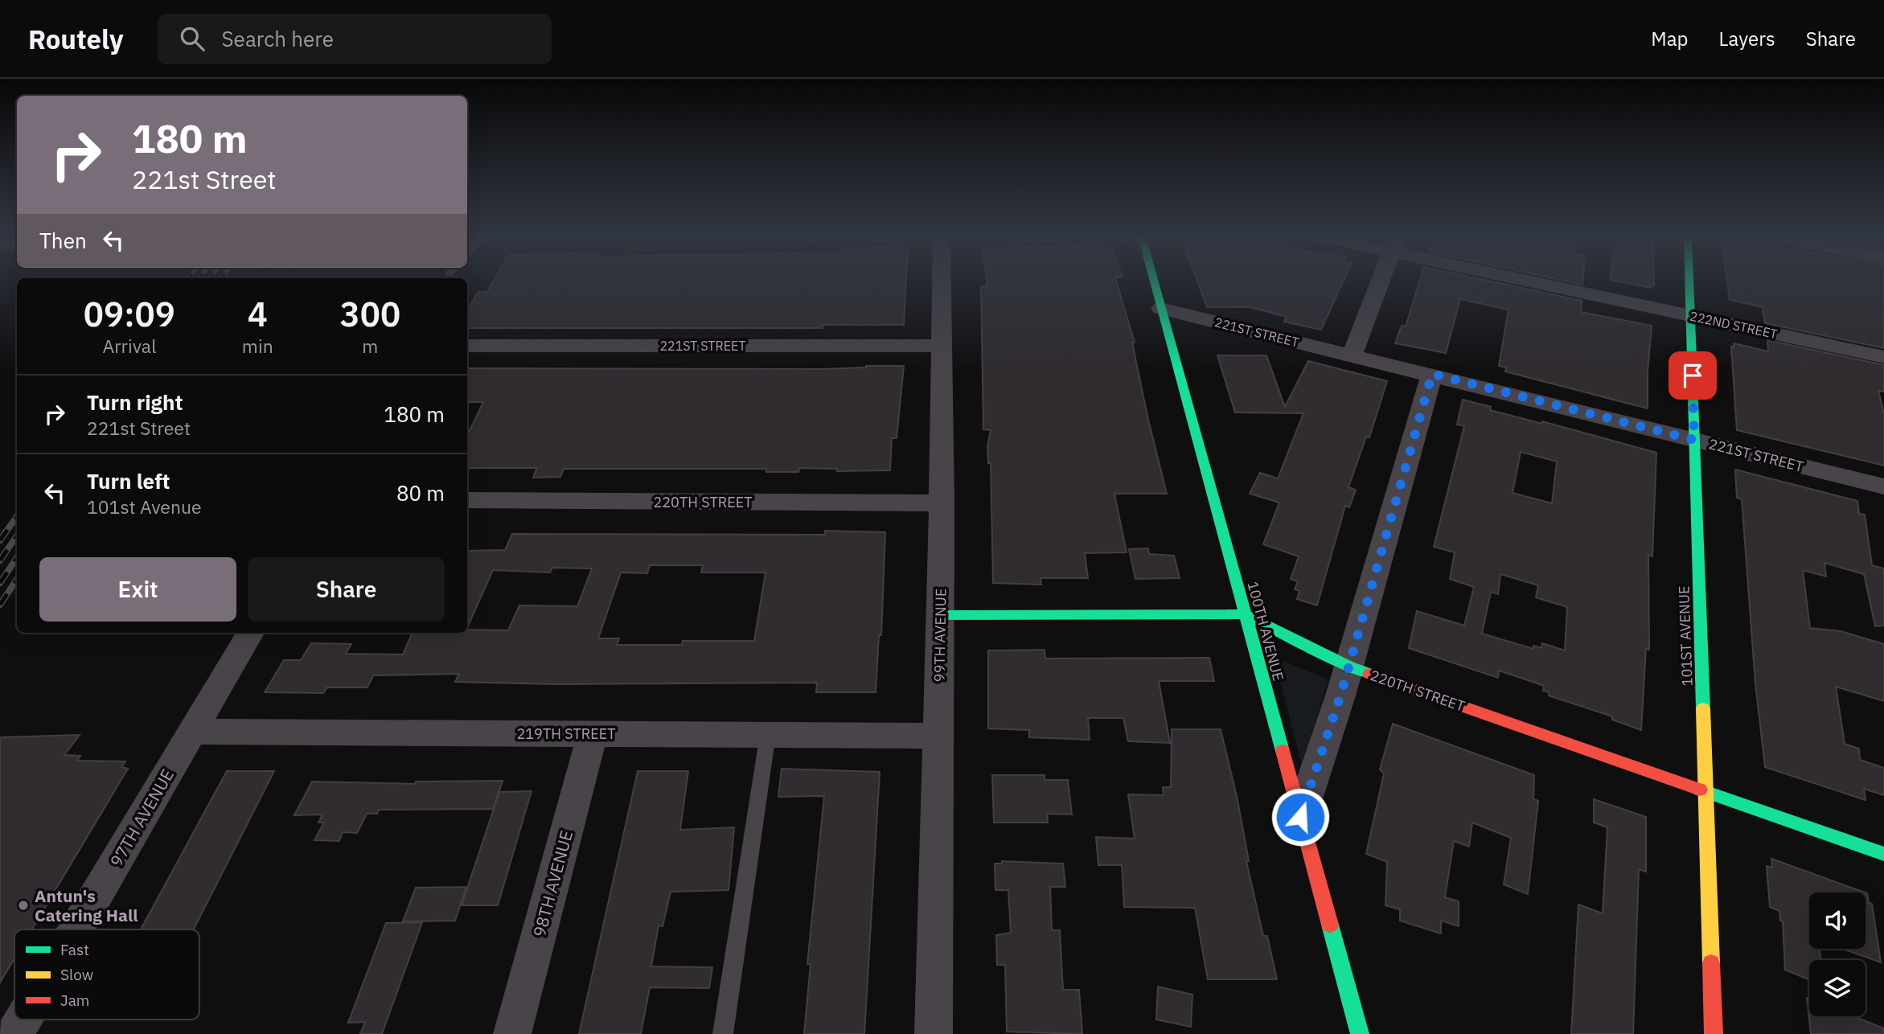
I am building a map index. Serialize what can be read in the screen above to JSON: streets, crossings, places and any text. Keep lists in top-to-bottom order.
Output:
{
  "streets": {
    "street": [
      "222ND STREET",
      "221ST STREET",
      "220TH STREET",
      "100TH AVENUE",
      "99TH AVENUE",
      "101ST AVENUE",
      "219TH STREET",
      "97TH AVENUE",
      "98TH AVENUE"
    ]
  },
  "crossings": [
    ["222ND STREET", "101ST AVENUE"],
    ["221ST STREET", "100TH AVENUE"],
    ["221ST STREET", "99TH AVENUE"],
    ["221ST STREET", "101ST AVENUE"],
    ["220TH STREET", "100TH AVENUE"],
    ["220TH STREET", "99TH AVENUE"],
    ["220TH STREET", "101ST AVENUE"],
    ["99TH AVENUE", "219TH STREET"],
    ["219TH STREET", "97TH AVENUE"],
    ["219TH STREET", "98TH AVENUE"]
  ],
  "places": ["Antun's Catering Hall"],
  "legend": ["Fast", "Slow", "Jam"],
  "page": {
    "header": "Routely",
    "search": "Search here",
    "nav": ["Map", "Layers", "Share"],
    "turn": ["180 m", "221st Street"],
    "then": "Then",
    "eta": [
      "09:09",
      "Arrival",
      "4",
      "min",
      "300",
      "m"
    ],
    "list": [
      {
        "name": "Turn right",
        "note": "221st Street",
        "value": "180 m"
      },
      {
        "name": "Turn left",
        "note": "101st Avenue",
        "value": "80 m"
      }
    ],
    "buttons": ["Exit", "Share"]
  }
}
